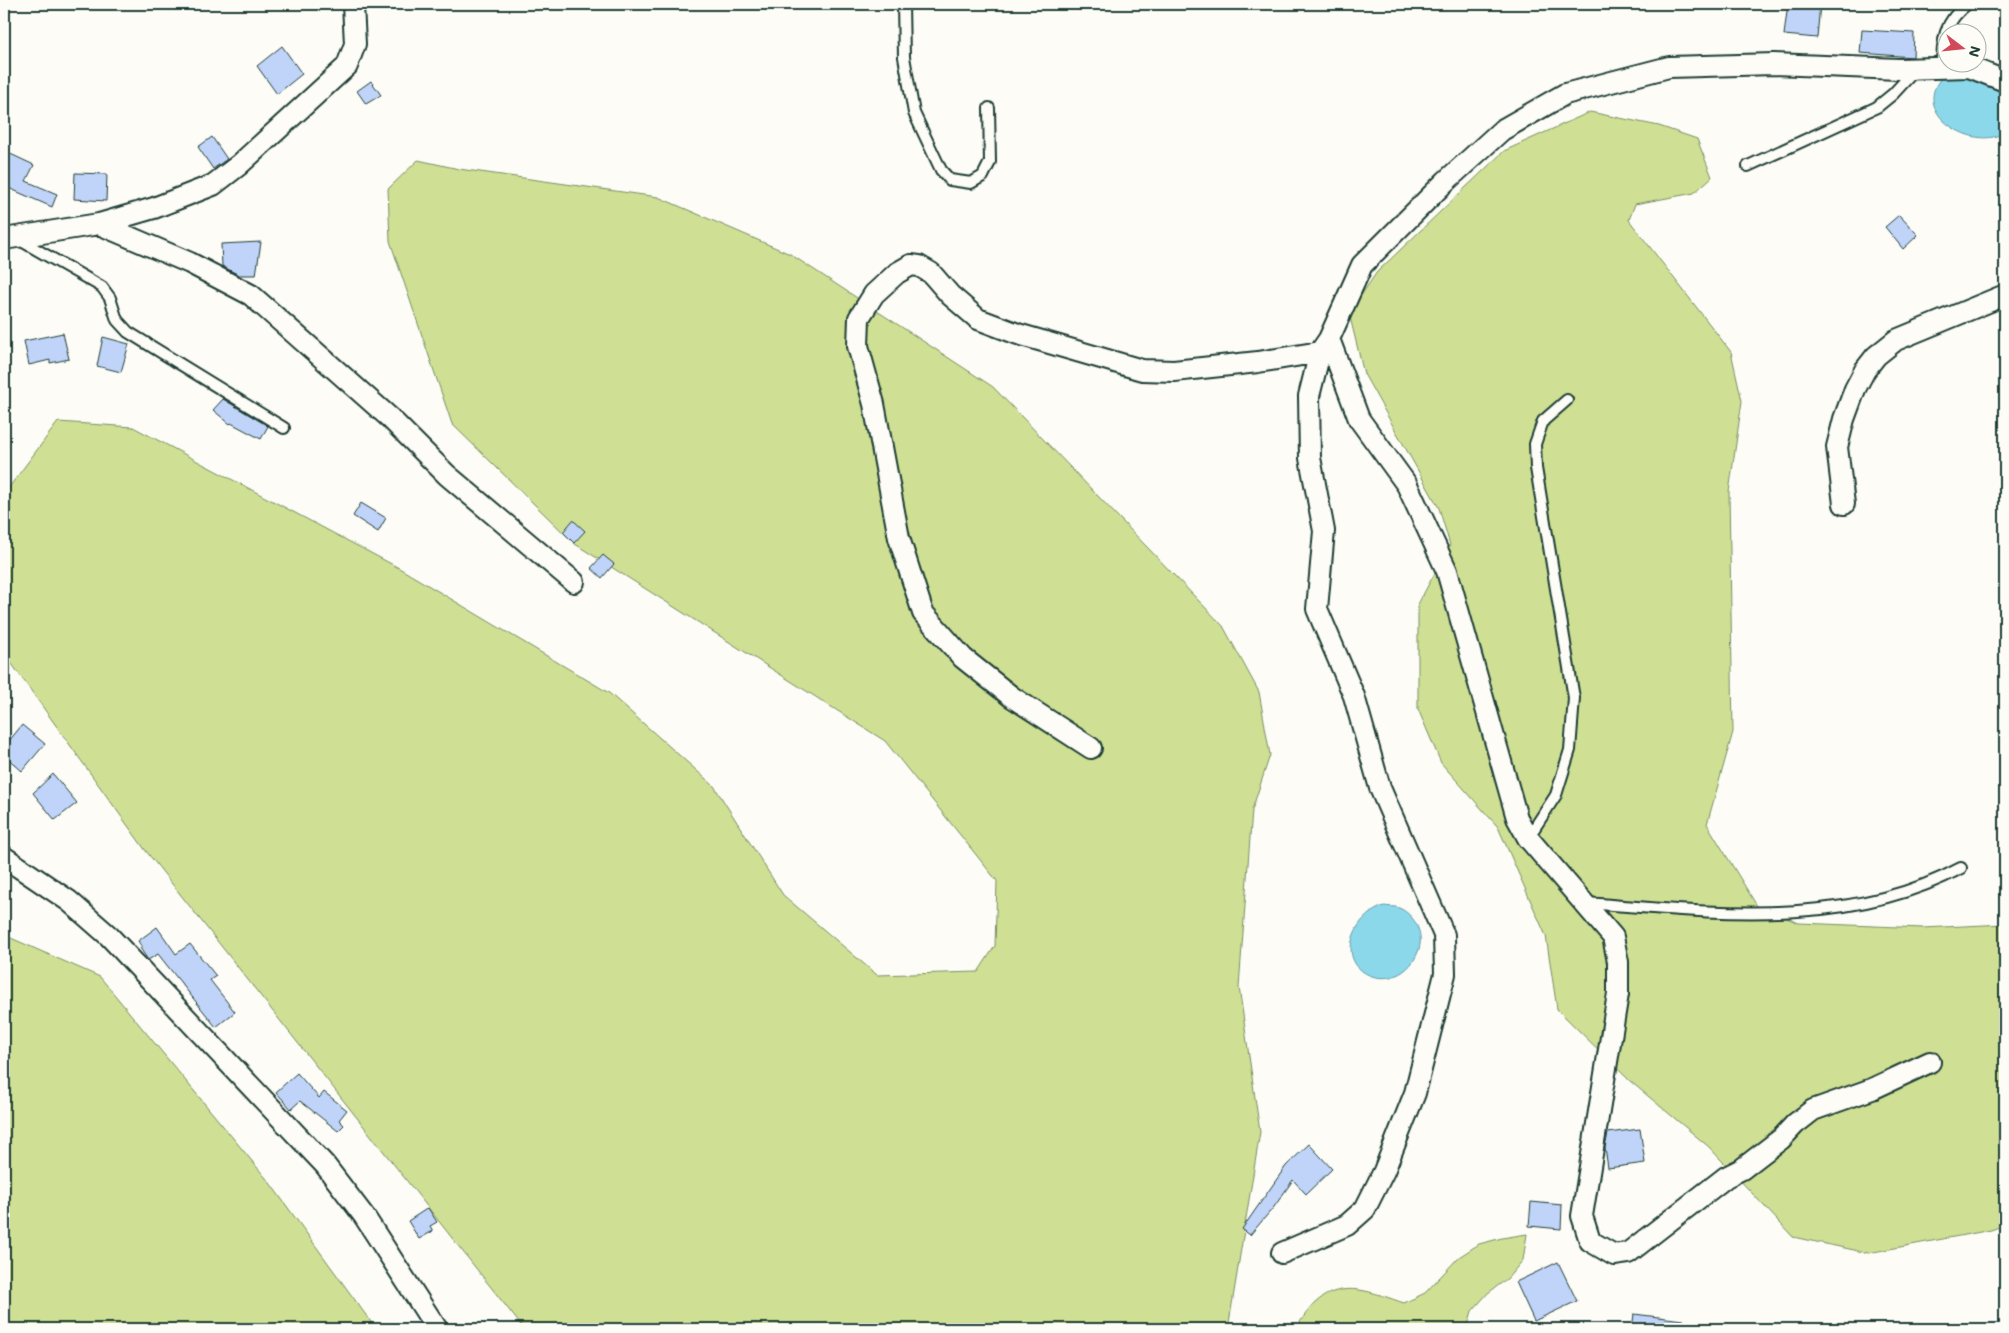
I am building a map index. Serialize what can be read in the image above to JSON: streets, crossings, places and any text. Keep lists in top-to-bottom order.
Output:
{
  "north": "right"
}
